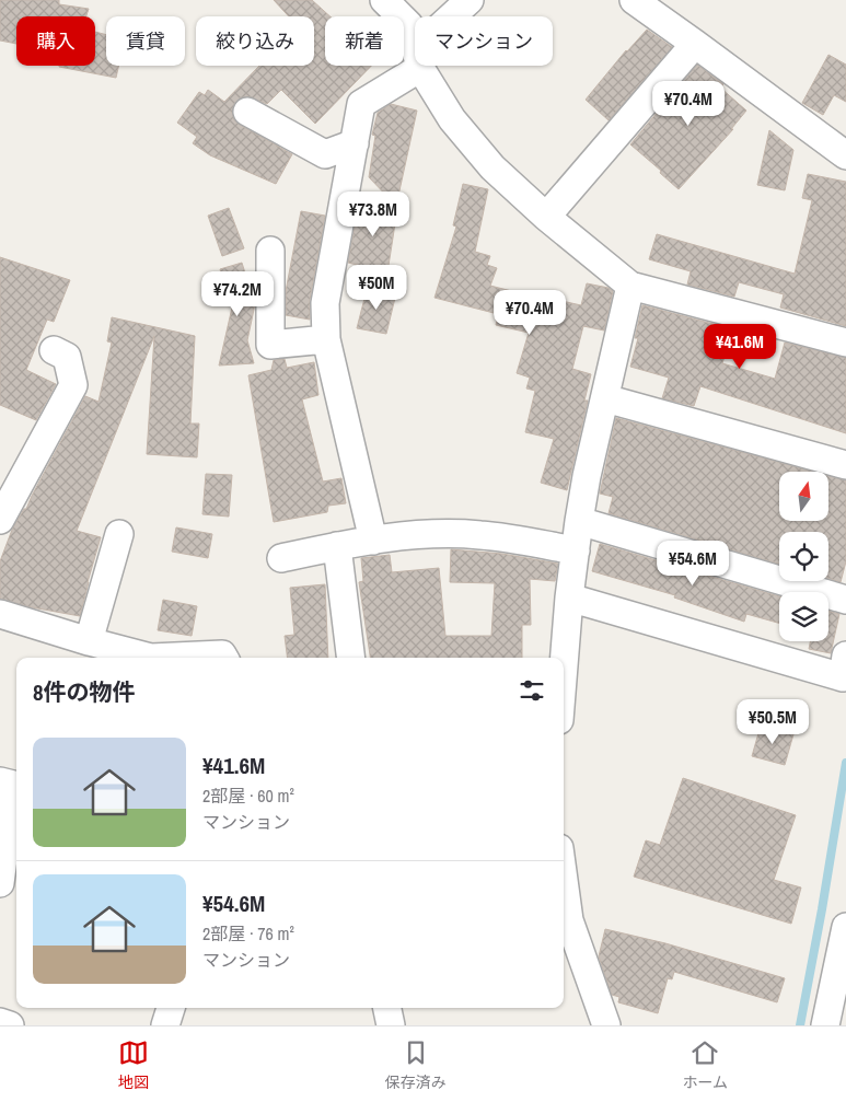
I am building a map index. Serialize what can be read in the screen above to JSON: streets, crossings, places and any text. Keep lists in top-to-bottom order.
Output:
{
  "north": "top",
  "page": {
    "chip": [
      "購入",
      "賃貸",
      "絞り込み",
      "新着",
      "マンション"
    ],
    "price": [
      "¥70.4M",
      "¥73.8M",
      "¥50M",
      "¥74.2M",
      "¥70.4M",
      "¥41.6M",
      "¥54.6M",
      "¥50.5M"
    ],
    "heading": "8件の物件",
    "list": [
      {
        "name": "¥41.6M",
        "note": "2部屋 · 60 m² · マンション"
      },
      {
        "name": "¥54.6M",
        "note": "2部屋 · 76 m² · マンション"
      }
    ],
    "tabs": ["地図", "保存済み", "ホーム"]
  }
}
